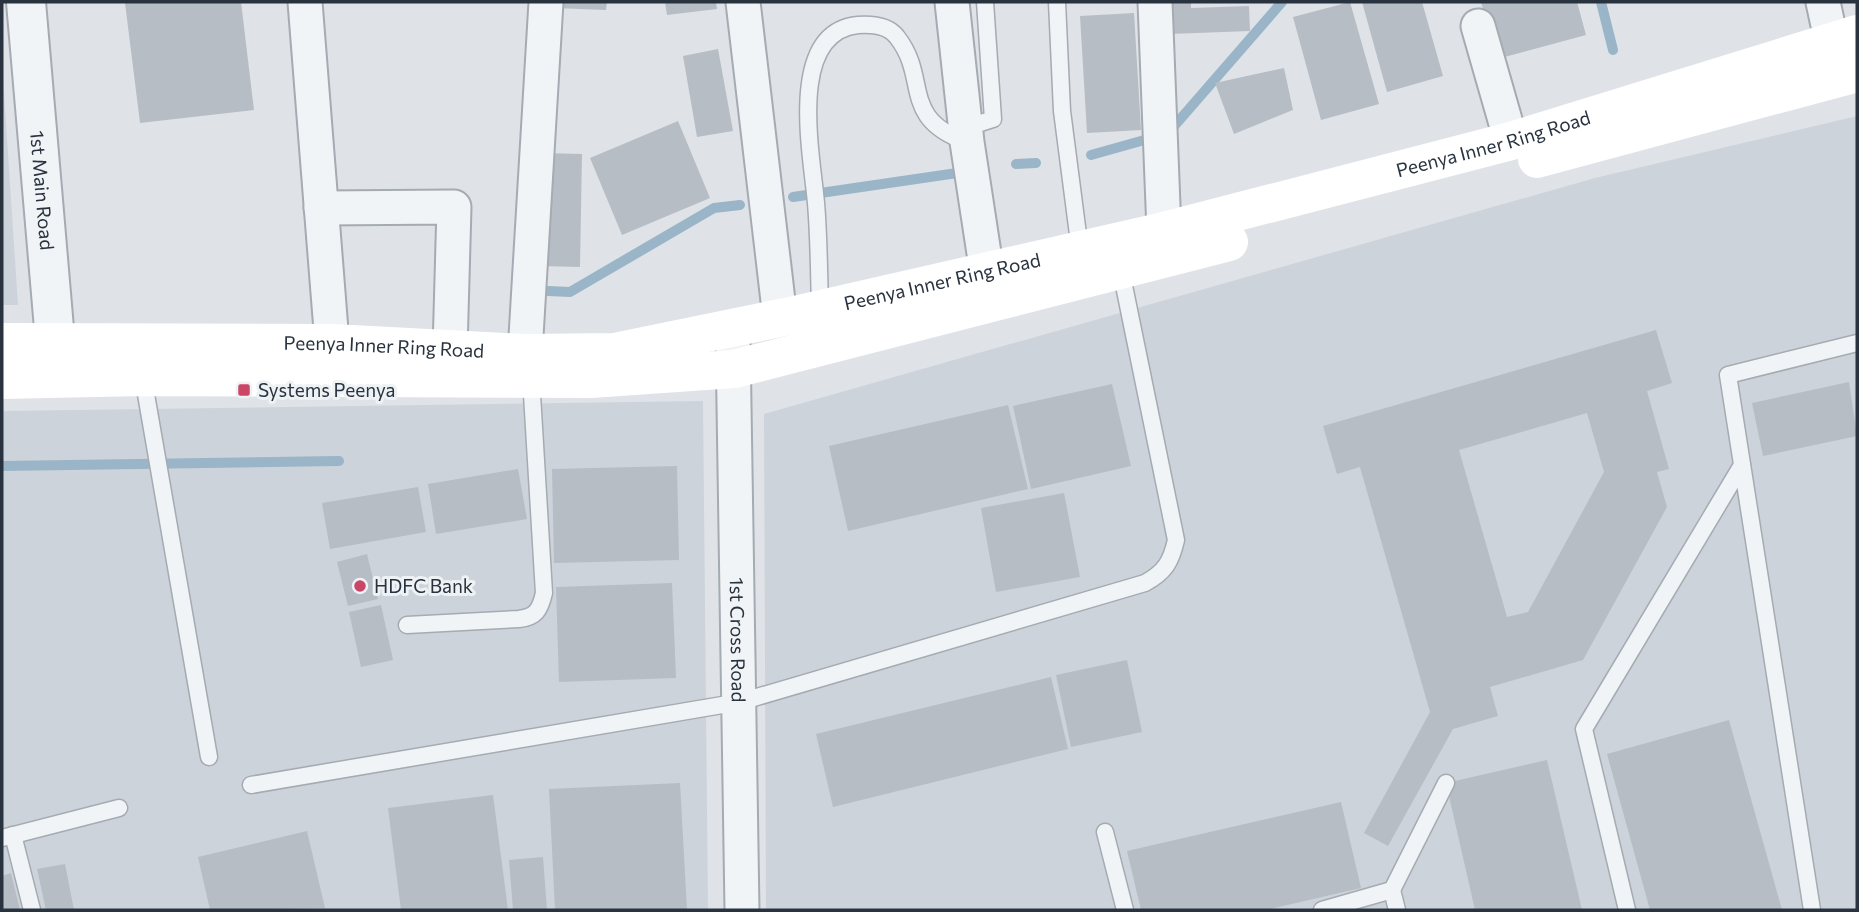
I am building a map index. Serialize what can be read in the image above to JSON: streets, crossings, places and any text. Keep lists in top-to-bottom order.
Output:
{
  "streets": {
    "main road": ["Peenya Inner Ring Road"],
    "street": ["1st Main Road", "1st Cross Road"]
  },
  "crossings": [
    ["Peenya Inner Ring Road", "1st Main Road"],
    ["Peenya Inner Ring Road", "1st Cross Road"]
  ],
  "places": {
    "transit": ["Systems Peenya"],
    "other": ["HDFC Bank"]
  }
}
